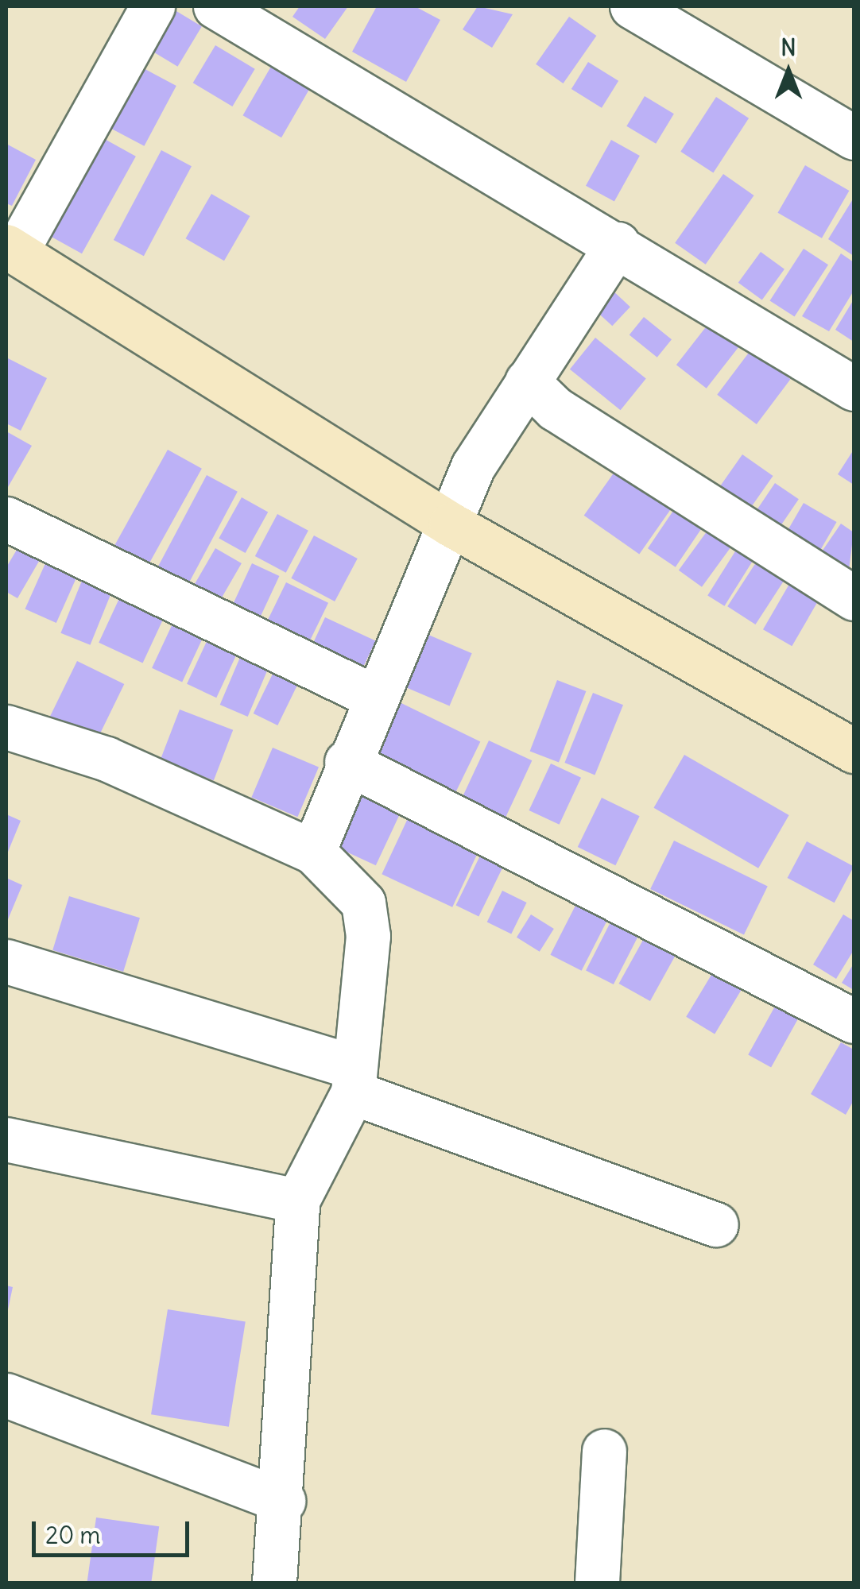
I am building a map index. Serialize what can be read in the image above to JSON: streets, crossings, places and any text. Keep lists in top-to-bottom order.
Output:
{
  "scale_bar": "20 m",
  "north": "top"
}
